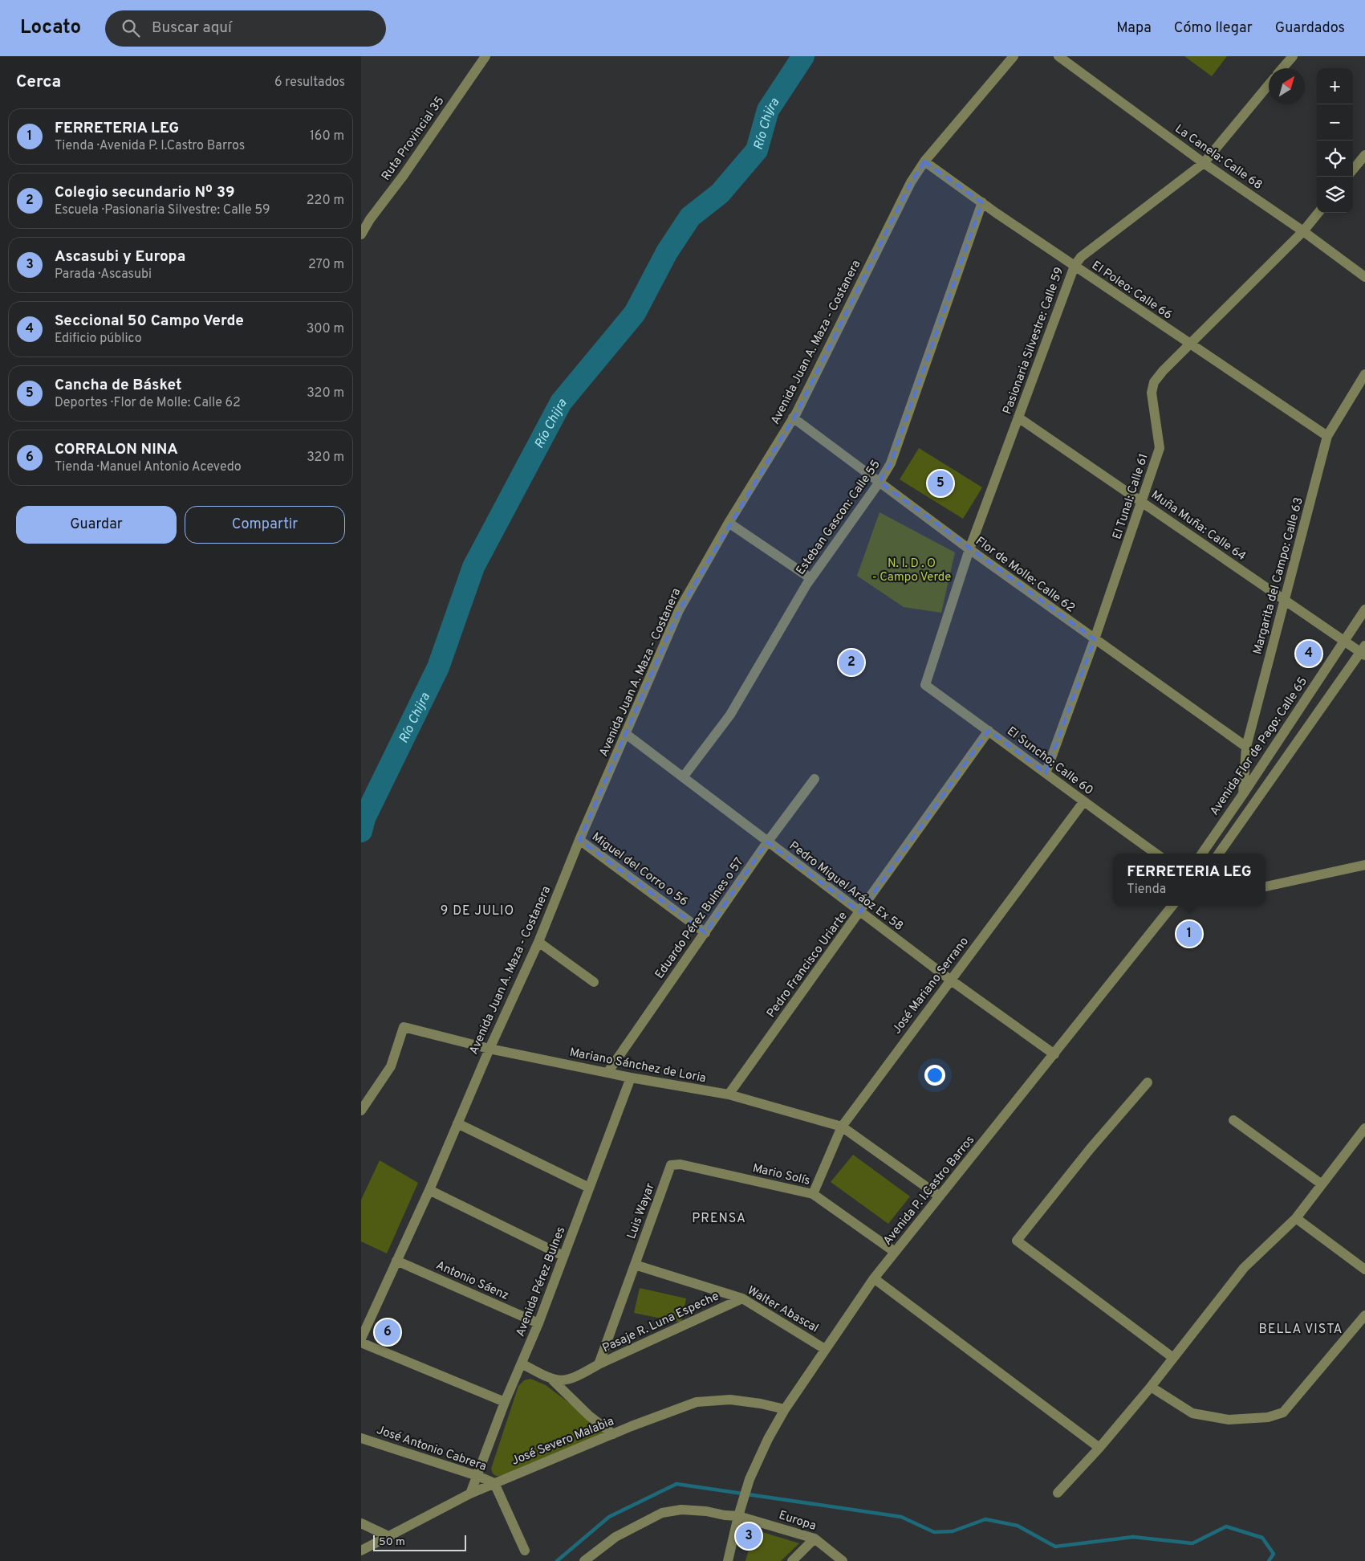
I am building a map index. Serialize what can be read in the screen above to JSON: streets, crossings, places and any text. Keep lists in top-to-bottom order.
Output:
{
  "streets": {
    "street": [
      "Ruta Provincial 35",
      "La Canela: Calle 68",
      "El Poleo: Calle 66",
      "Pasionaria Silvestre: Calle 59",
      "Avenida Juan A. Maza - Costanera",
      "El Tunal: Calle 61",
      "Esteban Gascon: Calle 55",
      "Muña Muña: Calle 64",
      "Flor de Molle: Calle 62",
      "Margarita del Campo: Calle 63",
      "Avenida Flor de Pago: Calle 65",
      "El Suncho: Calle 60",
      "Miguel del Corro o 56",
      "Pedro Miguel Aráoz Ex 58",
      "Eduardo Pérez Bulnes o 57",
      "Pedro Francisco Uriarte",
      "José Mariano Serrano",
      "Mariano Sánchez de Loria",
      "Mario Solís",
      "Avenida P. I.Castro Barros",
      "Luis Wayar",
      "Antonio Sáenz",
      "Avenida Pérez Bulnes",
      "Walter Abascal",
      "Pasaje R. Luna Espeche",
      "José Severo Malabia",
      "José Antonio Cabrera",
      "Europa"
    ]
  },
  "crossings": [
    ["La Canela: Calle 68", "Pasionaria Silvestre: Calle 59"],
    ["La Canela: Calle 68", "El Tunal: Calle 61"],
    ["El Poleo: Calle 66", "Pasionaria Silvestre: Calle 59"],
    ["El Poleo: Calle 66", "Avenida Juan A. Maza - Costanera"],
    ["El Poleo: Calle 66", "El Tunal: Calle 61"],
    ["El Poleo: Calle 66", "Esteban Gascon: Calle 55"],
    ["El Poleo: Calle 66", "Margarita del Campo: Calle 63"],
    ["Pasionaria Silvestre: Calle 59", "Muña Muña: Calle 64"],
    ["Pasionaria Silvestre: Calle 59", "Flor de Molle: Calle 62"],
    ["Pasionaria Silvestre: Calle 59", "El Suncho: Calle 60"],
    ["Avenida Juan A. Maza - Costanera", "Flor de Molle: Calle 62"],
    ["Avenida Juan A. Maza - Costanera", "Miguel del Corro o 56"],
    ["Avenida Juan A. Maza - Costanera", "Pedro Miguel Aráoz Ex 58"],
    ["Avenida Juan A. Maza - Costanera", "Mariano Sánchez de Loria"],
    ["Avenida Juan A. Maza - Costanera", "Antonio Sáenz"],
    ["El Tunal: Calle 61", "Muña Muña: Calle 64"],
    ["El Tunal: Calle 61", "Flor de Molle: Calle 62"],
    ["El Tunal: Calle 61", "El Suncho: Calle 60"],
    ["Esteban Gascon: Calle 55", "Flor de Molle: Calle 62"],
    ["Esteban Gascon: Calle 55", "Pedro Miguel Aráoz Ex 58"],
    ["Muña Muña: Calle 64", "Margarita del Campo: Calle 63"],
    ["Muña Muña: Calle 64", "Avenida Flor de Pago: Calle 65"],
    ["Flor de Molle: Calle 62", "Margarita del Campo: Calle 63"],
    ["Margarita del Campo: Calle 63", "Avenida Flor de Pago: Calle 65"],
    ["El Suncho: Calle 60", "Pedro Francisco Uriarte"],
    ["El Suncho: Calle 60", "José Mariano Serrano"],
    ["Miguel del Corro o 56", "Eduardo Pérez Bulnes o 57"],
    ["Pedro Miguel Aráoz Ex 58", "Eduardo Pérez Bulnes o 57"],
    ["Pedro Miguel Aráoz Ex 58", "Pedro Francisco Uriarte"],
    ["Pedro Miguel Aráoz Ex 58", "José Mariano Serrano"],
    ["Pedro Miguel Aráoz Ex 58", "Avenida P. I.Castro Barros"],
    ["Eduardo Pérez Bulnes o 57", "Mariano Sánchez de Loria"],
    ["Pedro Francisco Uriarte", "Mariano Sánchez de Loria"],
    ["José Mariano Serrano", "Mariano Sánchez de Loria"],
    ["José Mariano Serrano", "Mario Solís"],
    ["Mariano Sánchez de Loria", "Avenida P. I.Castro Barros"],
    ["Mariano Sánchez de Loria", "Avenida Pérez Bulnes"],
    ["Mario Solís", "Avenida P. I.Castro Barros"],
    ["Mario Solís", "Luis Wayar"],
    ["Avenida P. I.Castro Barros", "Walter Abascal"],
    ["Avenida P. I.Castro Barros", "José Severo Malabia"],
    ["Avenida P. I.Castro Barros", "Europa"],
    ["Luis Wayar", "Walter Abascal"],
    ["Luis Wayar", "Pasaje R. Luna Espeche"],
    ["Antonio Sáenz", "Avenida Pérez Bulnes"],
    ["Avenida Pérez Bulnes", "José Severo Malabia"],
    ["Avenida Pérez Bulnes", "José Antonio Cabrera"],
    ["Walter Abascal", "Pasaje R. Luna Espeche"],
    ["José Severo Malabia", "José Antonio Cabrera"]
  ],
  "districts": ["9 DE JULIO", "PRENSA", "BELLA VISTA"],
  "water": ["Río Chijra"],
  "parks": ["N. I. D . O - Campo Verde"],
  "scale_bar": "50 m",
  "north": "top right",
  "page": {
    "header": "Locato",
    "search": "Buscar aquí",
    "nav": ["Mapa", "Cómo llegar", "Guardados"],
    "heading": ["Cerca", "6 resultados"],
    "map_buttons": ["+", "−"],
    "list": [
      {
        "mark": "1",
        "name": "FERRETERIA LEG",
        "note": "Tienda · Avenida P. I.Castro Barros",
        "value": "160 m"
      },
      {
        "mark": "2",
        "name": "Colegio secundario Nº 39",
        "note": "Escuela · Pasionaria Silvestre: Calle 59",
        "value": "220 m"
      },
      {
        "mark": "3",
        "name": "Ascasubi y Europa",
        "note": "Parada · Ascasubi",
        "value": "270 m"
      },
      {
        "mark": "4",
        "name": "Seccional 50 Campo Verde",
        "note": "Edificio público",
        "value": "300 m"
      },
      {
        "mark": "5",
        "name": "Cancha de Básket",
        "note": "Deportes · Flor de Molle: Calle 62",
        "value": "320 m"
      },
      {
        "mark": "6",
        "name": "CORRALON NINA",
        "note": "Tienda · Manuel Antonio Acevedo",
        "value": "320 m"
      }
    ],
    "pins": [
      "5",
      "4",
      "2",
      "1",
      "6",
      "3"
    ],
    "buttons": ["Guardar", "Compartir"],
    "popup": ["FERRETERIA LEG", "Tienda"],
    "scale": "50 m"
  }
}
